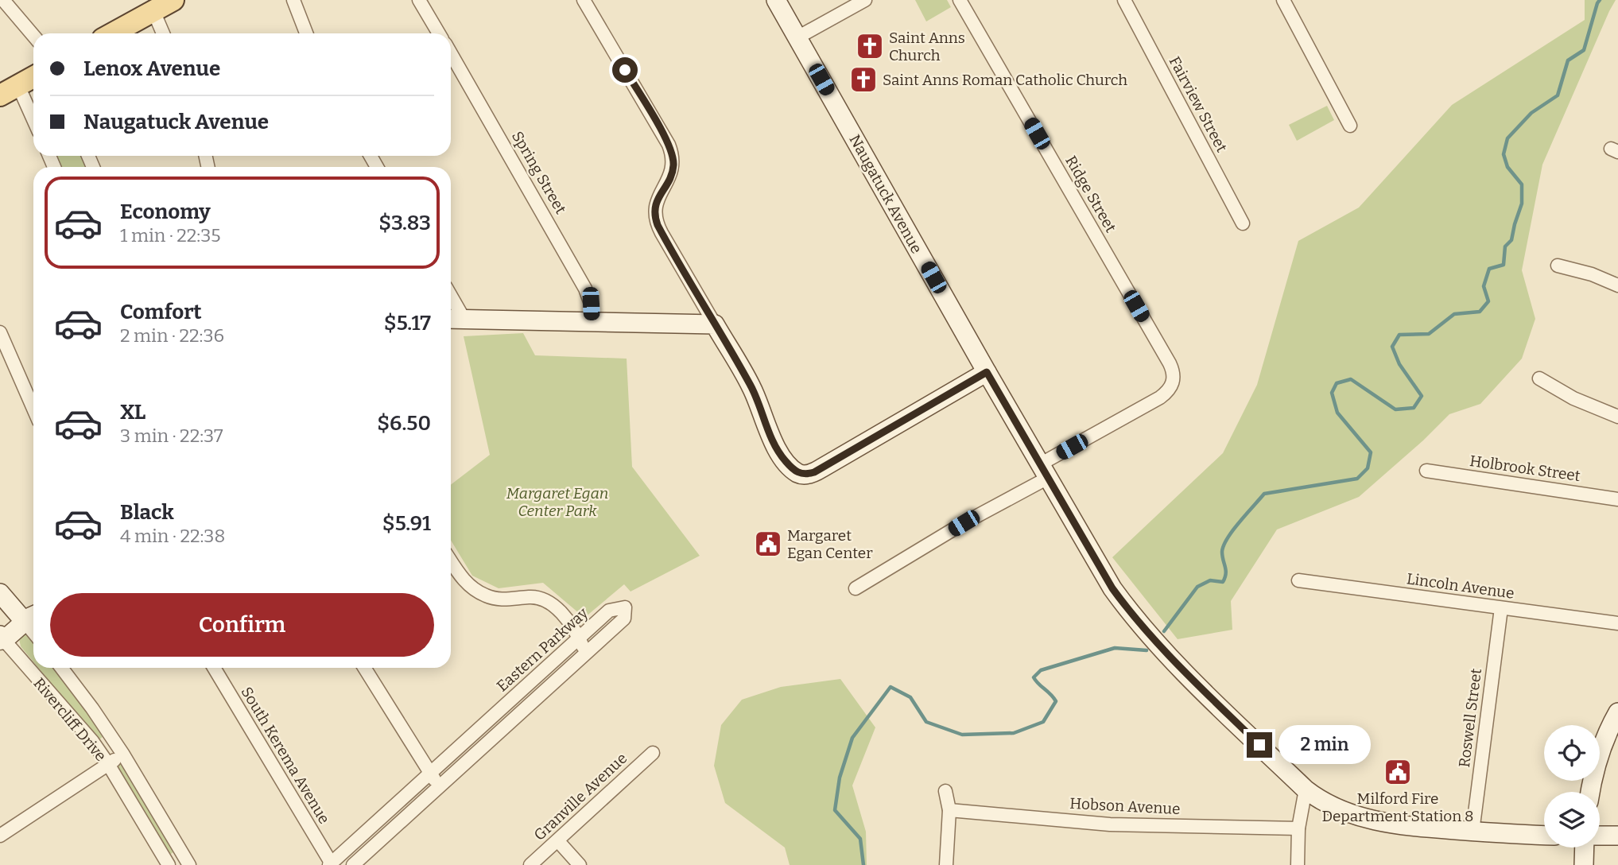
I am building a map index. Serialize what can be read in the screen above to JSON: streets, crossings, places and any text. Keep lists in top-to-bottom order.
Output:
{
  "streets": {
    "main road": ["Naugatuck Avenue"],
    "street": [
      "Fairview Street",
      "Spring Street",
      "Ridge Street",
      "Holbrook Street",
      "Lincoln Avenue",
      "Eastern Parkway",
      "Roswell Street",
      "Rivercliff Drive",
      "South Kerema Avenue",
      "Granville Avenue",
      "Hobson Avenue"
    ]
  },
  "crossings": [
    ["Naugatuck Avenue", "Ridge Street"],
    ["Naugatuck Avenue", "Roswell Street"],
    ["Lincoln Avenue", "Roswell Street"],
    ["Eastern Parkway", "South Kerema Avenue"]
  ],
  "parks": ["Margaret Egan Center Park"],
  "places": {
    "church": ["Saint Anns Church", "Saint Anns Roman Catholic Church"],
    "public building": ["Margaret Egan Center", "Milford Fire Department Station 8"]
  },
  "page": {
    "banner": ["Lenox Avenue", "Naugatuck Avenue"],
    "list": [
      {
        "name": "Economy",
        "note": "1 min · 22:35",
        "value": "$3.83"
      },
      {
        "name": "Comfort",
        "note": "2 min · 22:36",
        "value": "$5.17"
      },
      {
        "name": "XL",
        "note": "3 min · 22:37",
        "value": "$6.50"
      },
      {
        "name": "Black",
        "note": "4 min · 22:38",
        "value": "$5.91"
      }
    ],
    "buttons": "Confirm",
    "bubble": "2 min"
  }
}
